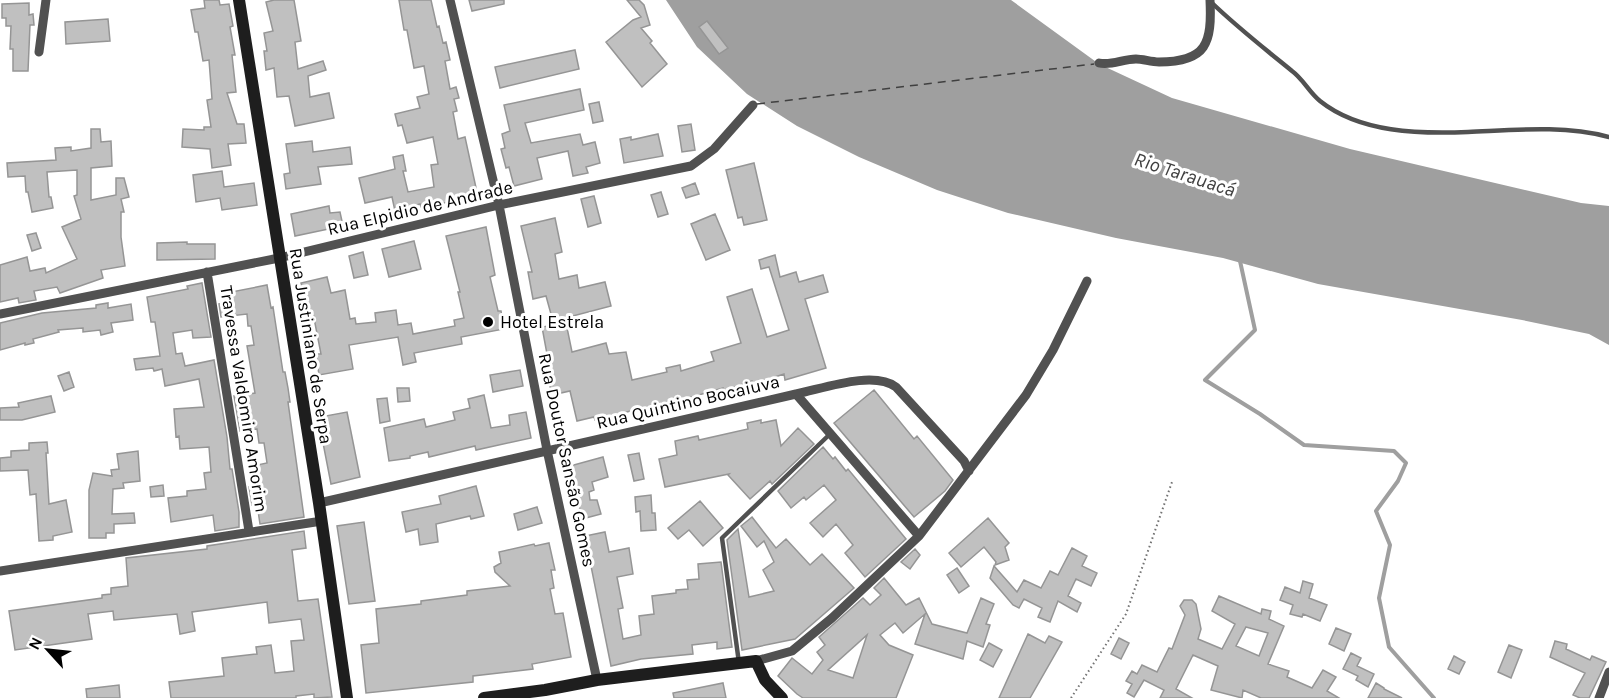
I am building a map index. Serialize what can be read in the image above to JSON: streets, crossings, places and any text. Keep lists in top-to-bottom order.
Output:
{
  "streets": {
    "main road": ["Rua Justiniano de Serpa"],
    "street": [
      "Rua Elpidio de Andrade",
      "Travessa Valdomiro Amorim",
      "Rua Quintino Bocaiuva",
      "Rua Doutor Sansão Gomes"
    ]
  },
  "crossings": [
    ["Rua Elpidio de Andrade", "Rua Justiniano de Serpa"],
    ["Rua Elpidio de Andrade", "Travessa Valdomiro Amorim"],
    ["Rua Elpidio de Andrade", "Rua Doutor Sansão Gomes"],
    ["Rua Justiniano de Serpa", "Travessa Valdomiro Amorim"],
    ["Rua Justiniano de Serpa", "Rua Quintino Bocaiuva"],
    ["Rua Quintino Bocaiuva", "Rua Doutor Sansão Gomes"]
  ],
  "water": ["Rio Tarauacá"],
  "places": ["Hotel Estrela"],
  "north": "top left"
}
